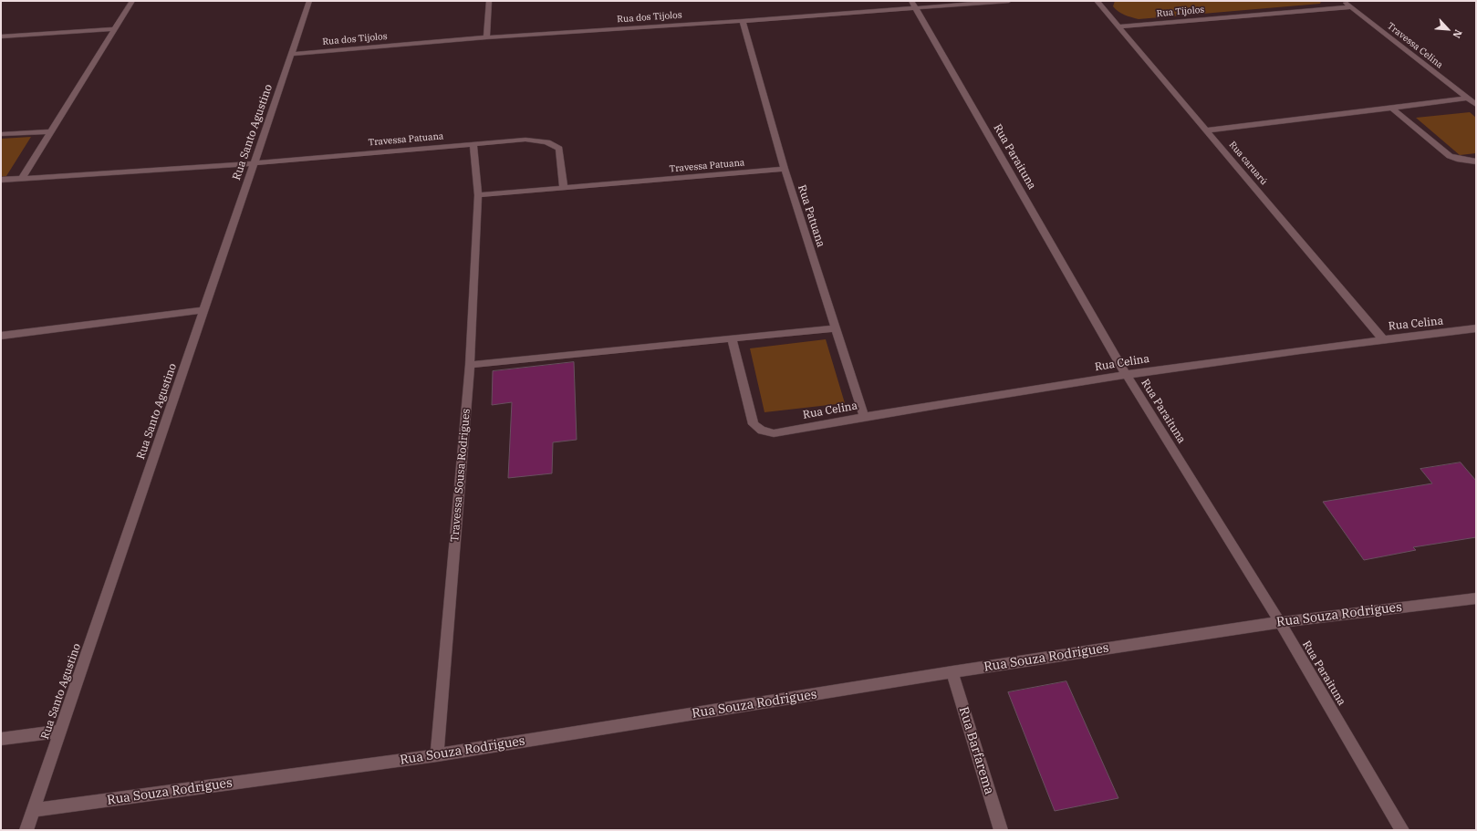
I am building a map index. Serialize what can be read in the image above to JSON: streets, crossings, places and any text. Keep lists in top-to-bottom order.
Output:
{
  "streets": {
    "street": [
      "Rua Tijolos",
      "Rua dos Tijolos",
      "Travessa Celina",
      "Rua Santo Agustino",
      "Travessa Patuana",
      "Rua Paraituna",
      "Rua caruarú",
      "Rua Patuana",
      "Rua Celina",
      "Travessa Sousa Rodrigues",
      "Rua Souza Rodrigues",
      "Rua Barfarema"
    ]
  },
  "crossings": [
    ["Rua Tijolos", "Travessa Celina"],
    ["Rua Tijolos", "Rua caruarú"],
    ["Rua dos Tijolos", "Rua Santo Agustino"],
    ["Rua dos Tijolos", "Rua Paraituna"],
    ["Rua dos Tijolos", "Rua Patuana"],
    ["Rua Santo Agustino", "Travessa Patuana"],
    ["Rua Santo Agustino", "Rua Souza Rodrigues"],
    ["Travessa Patuana", "Rua Patuana"],
    ["Travessa Patuana", "Travessa Sousa Rodrigues"],
    ["Rua Paraituna", "Rua Celina"],
    ["Rua Paraituna", "Rua Souza Rodrigues"],
    ["Rua caruarú", "Rua Celina"],
    ["Rua Patuana", "Rua Celina"],
    ["Travessa Sousa Rodrigues", "Rua Souza Rodrigues"],
    ["Rua Souza Rodrigues", "Rua Barfarema"]
  ],
  "north": "bottom right"
}
